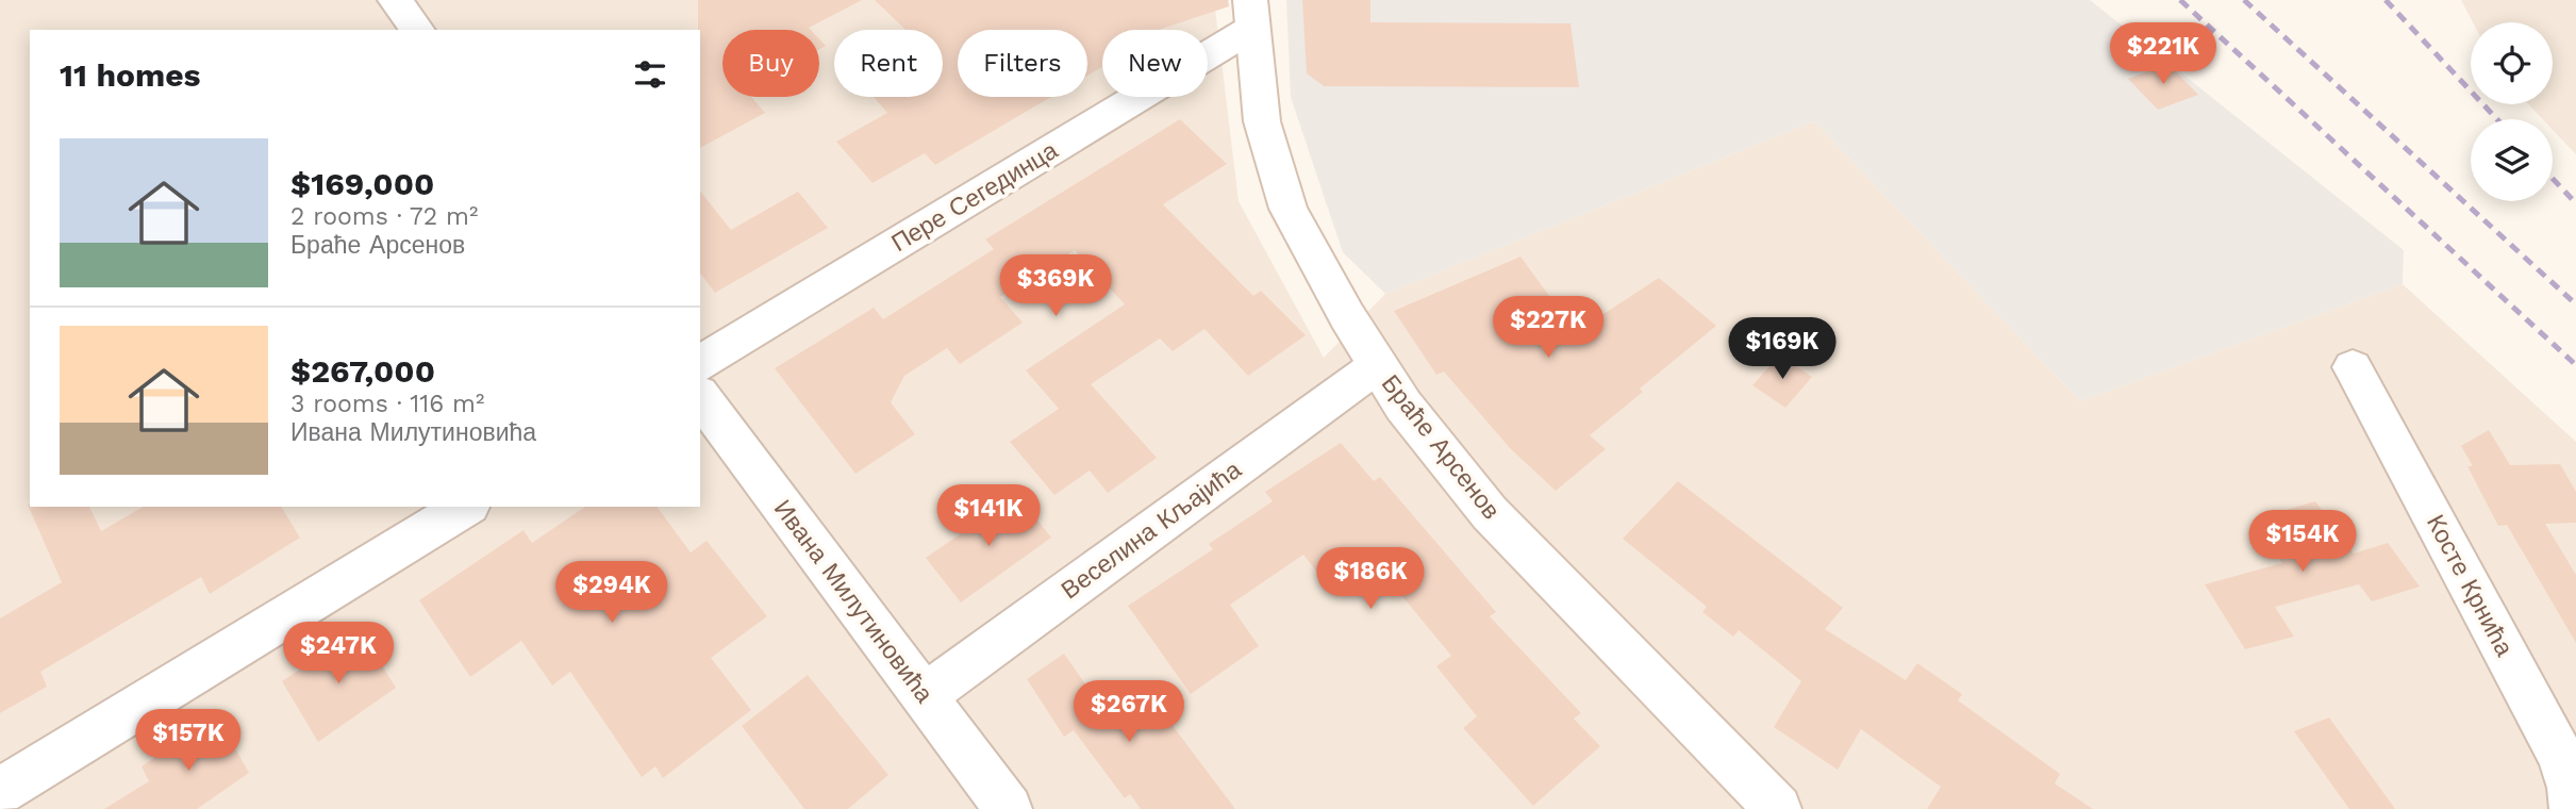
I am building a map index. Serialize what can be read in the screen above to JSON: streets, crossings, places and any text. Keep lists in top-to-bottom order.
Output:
{
  "streets": {
    "street": [
      "Пере Сегединца",
      "Браће Арсенов",
      "Веселина Кљајића",
      "Косте Крнића",
      "Ивана Милутиновића"
    ]
  },
  "crossings": [
    ["Пере Сегединца", "Браће Арсенов"],
    ["Браће Арсенов", "Веселина Кљајића"],
    ["Веселина Кљајића", "Ивана Милутиновића"]
  ],
  "page": {
    "price": [
      "$221K",
      "$369K",
      "$227K",
      "$169K",
      "$141K",
      "$154K",
      "$186K",
      "$294K",
      "$247K",
      "$267K",
      "$157K"
    ],
    "chip": [
      "Buy",
      "Rent",
      "Filters",
      "New"
    ],
    "heading": "11 homes",
    "list": [
      {
        "name": "$169,000",
        "note": "2 rooms · 72 m² · Браће Арсенов"
      },
      {
        "name": "$267,000",
        "note": "3 rooms · 116 m² · Ивана Милутиновића"
      }
    ]
  }
}
